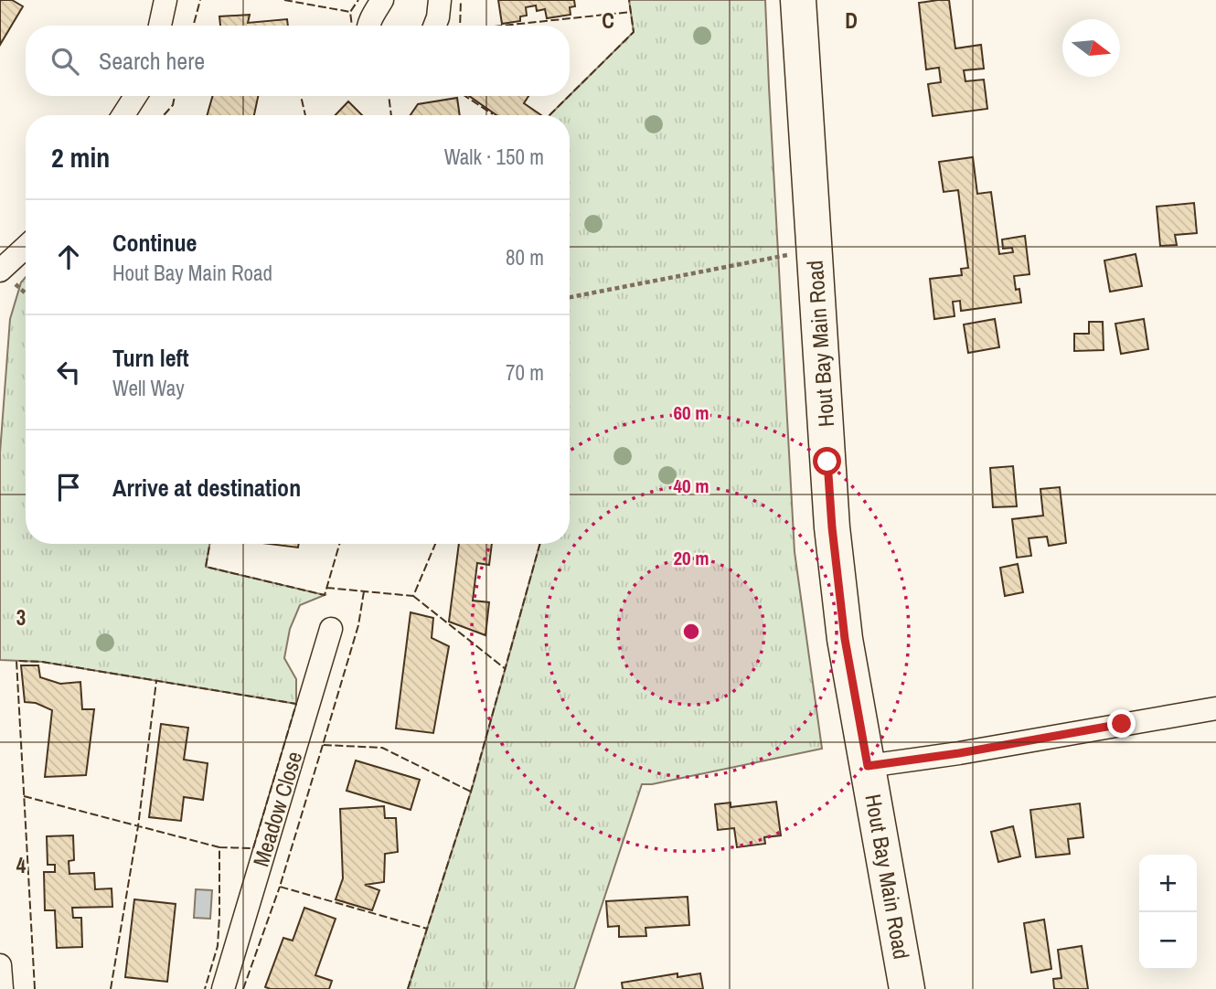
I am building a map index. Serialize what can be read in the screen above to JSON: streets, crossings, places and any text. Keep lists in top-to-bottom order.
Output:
{
  "streets": {
    "main road": ["Hout Bay Main Road"],
    "street": ["Meadow Close"]
  },
  "north": "right",
  "page": {
    "search": "Search here",
    "heading": ["2 min", "Walk · 150 m"],
    "list": [
      ["Continue", "Hout Bay Main Road", "80 m"],
      ["Turn left", "Well Way", "70 m"],
      "Arrive at destination"
    ],
    "map_buttons": ["+", "−"]
  },
  "grid": {
    "columns": ["C", "D"],
    "rows": ["3", "4"]
  },
  "rings": ["60 m", "40 m", "20 m"]
}
